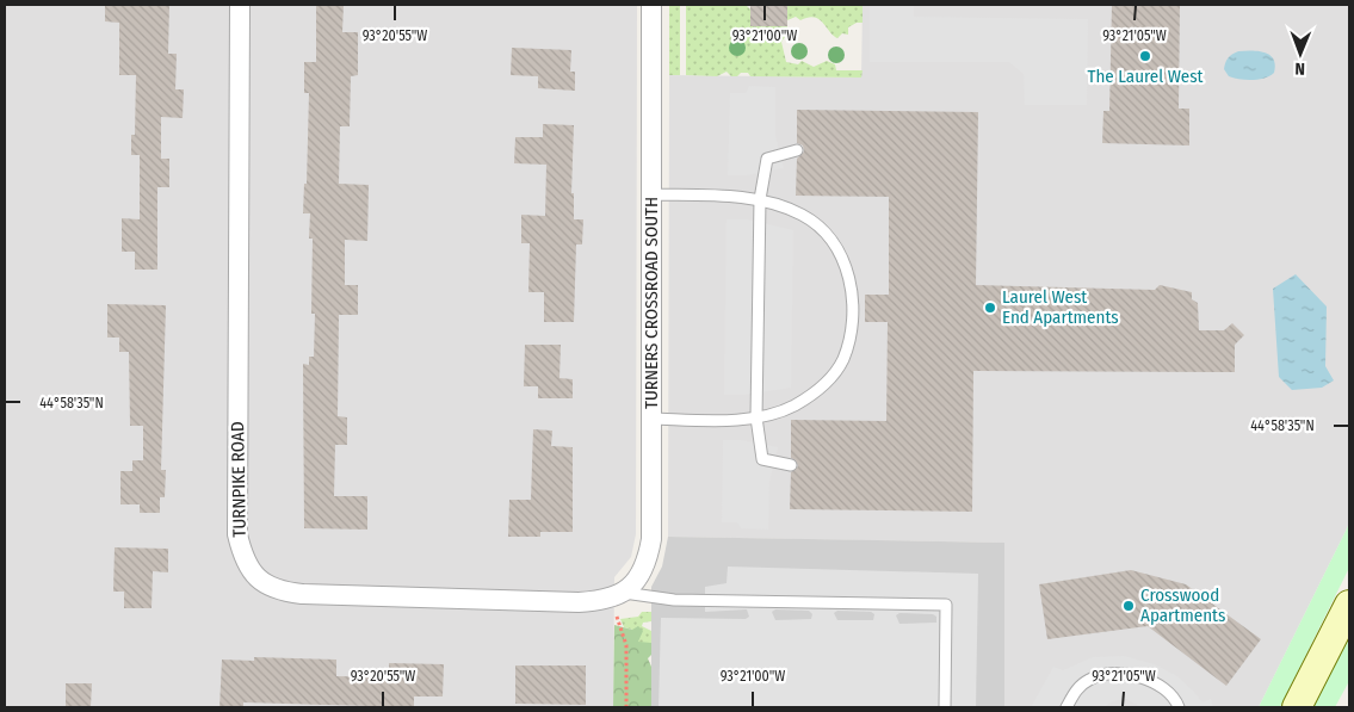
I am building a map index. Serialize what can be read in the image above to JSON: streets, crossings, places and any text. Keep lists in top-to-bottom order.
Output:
{
  "streets": {
    "street": ["TURNERS CROSSROAD SOUTH", "TURNPIKE ROAD"]
  },
  "crossings": [
    ["TURNERS CROSSROAD SOUTH", "TURNPIKE ROAD"]
  ],
  "places": ["The Laurel West", "Laurel West End Apartments", "Crosswood Apartments"],
  "north": "bottom",
  "coordinates": [
    "93°20'55\"W",
    "93°21'00\"W",
    "93°21'05\"W",
    "44°58'35\"N"
  ]
}
